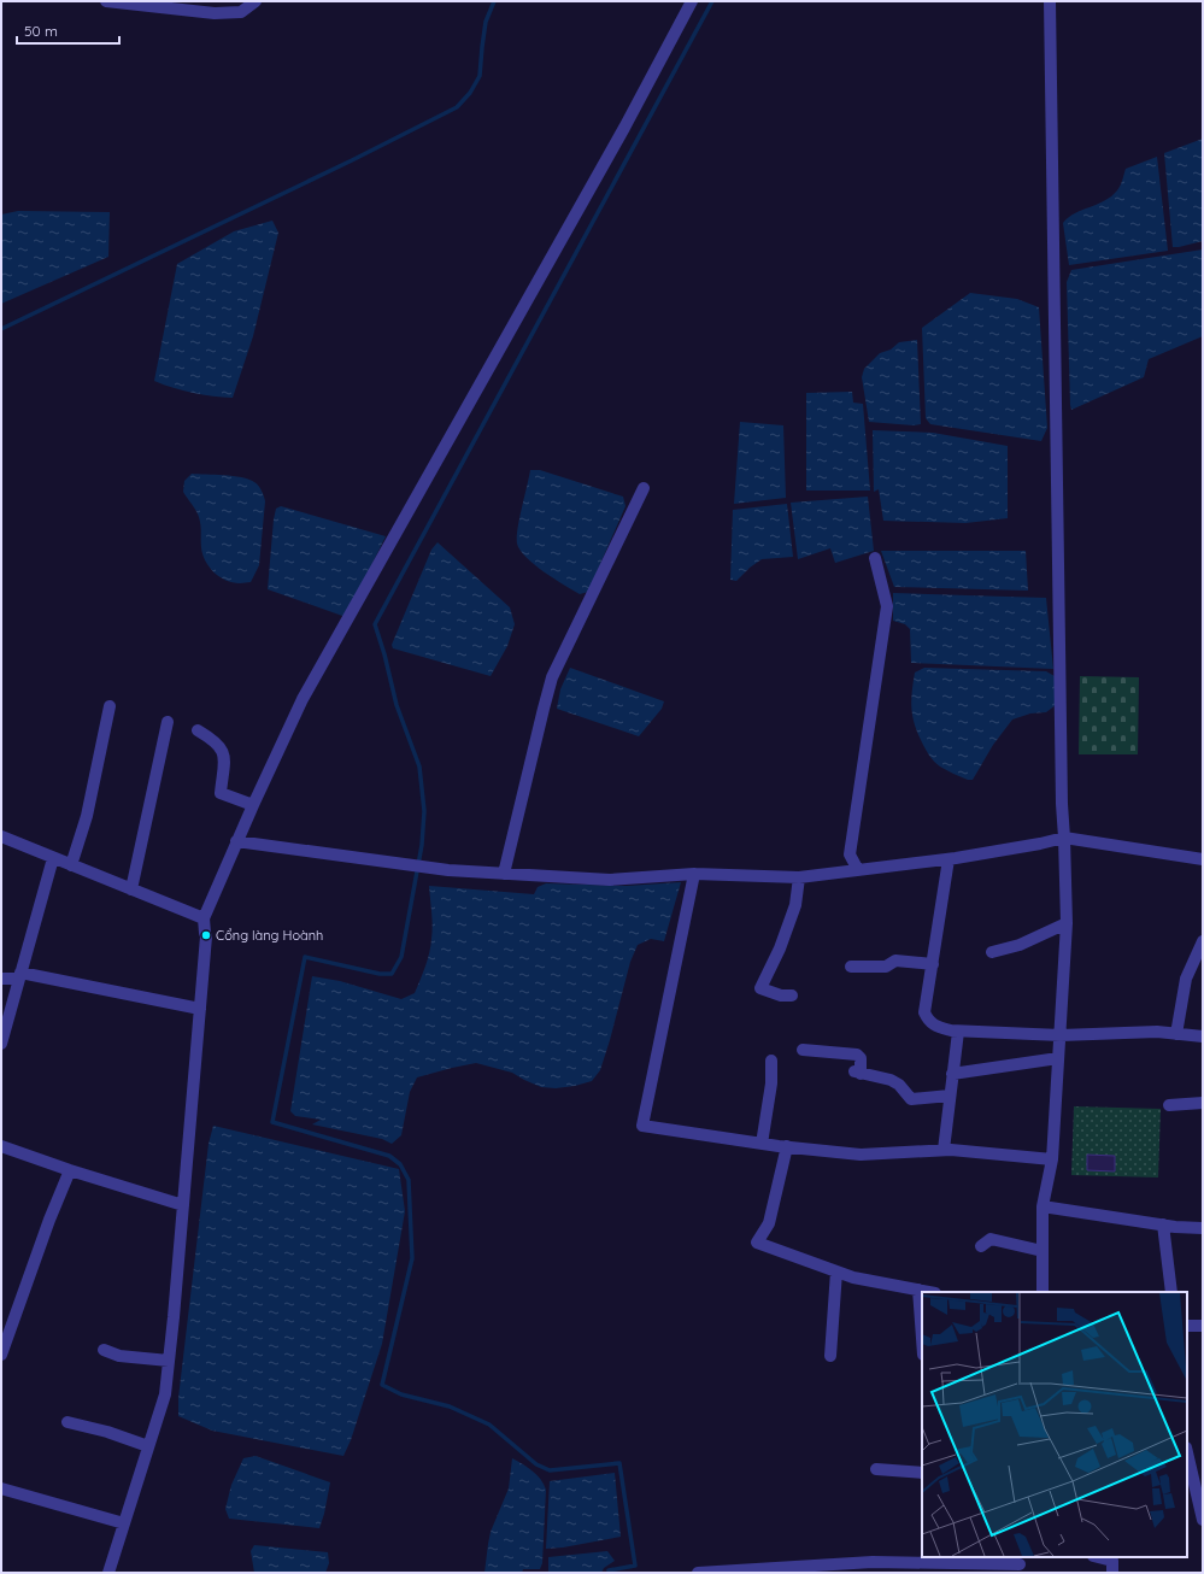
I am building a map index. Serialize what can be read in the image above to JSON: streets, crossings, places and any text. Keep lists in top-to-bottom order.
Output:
{
  "places": ["Cổng làng Hoành"],
  "scale_bar": "50 m"
}
